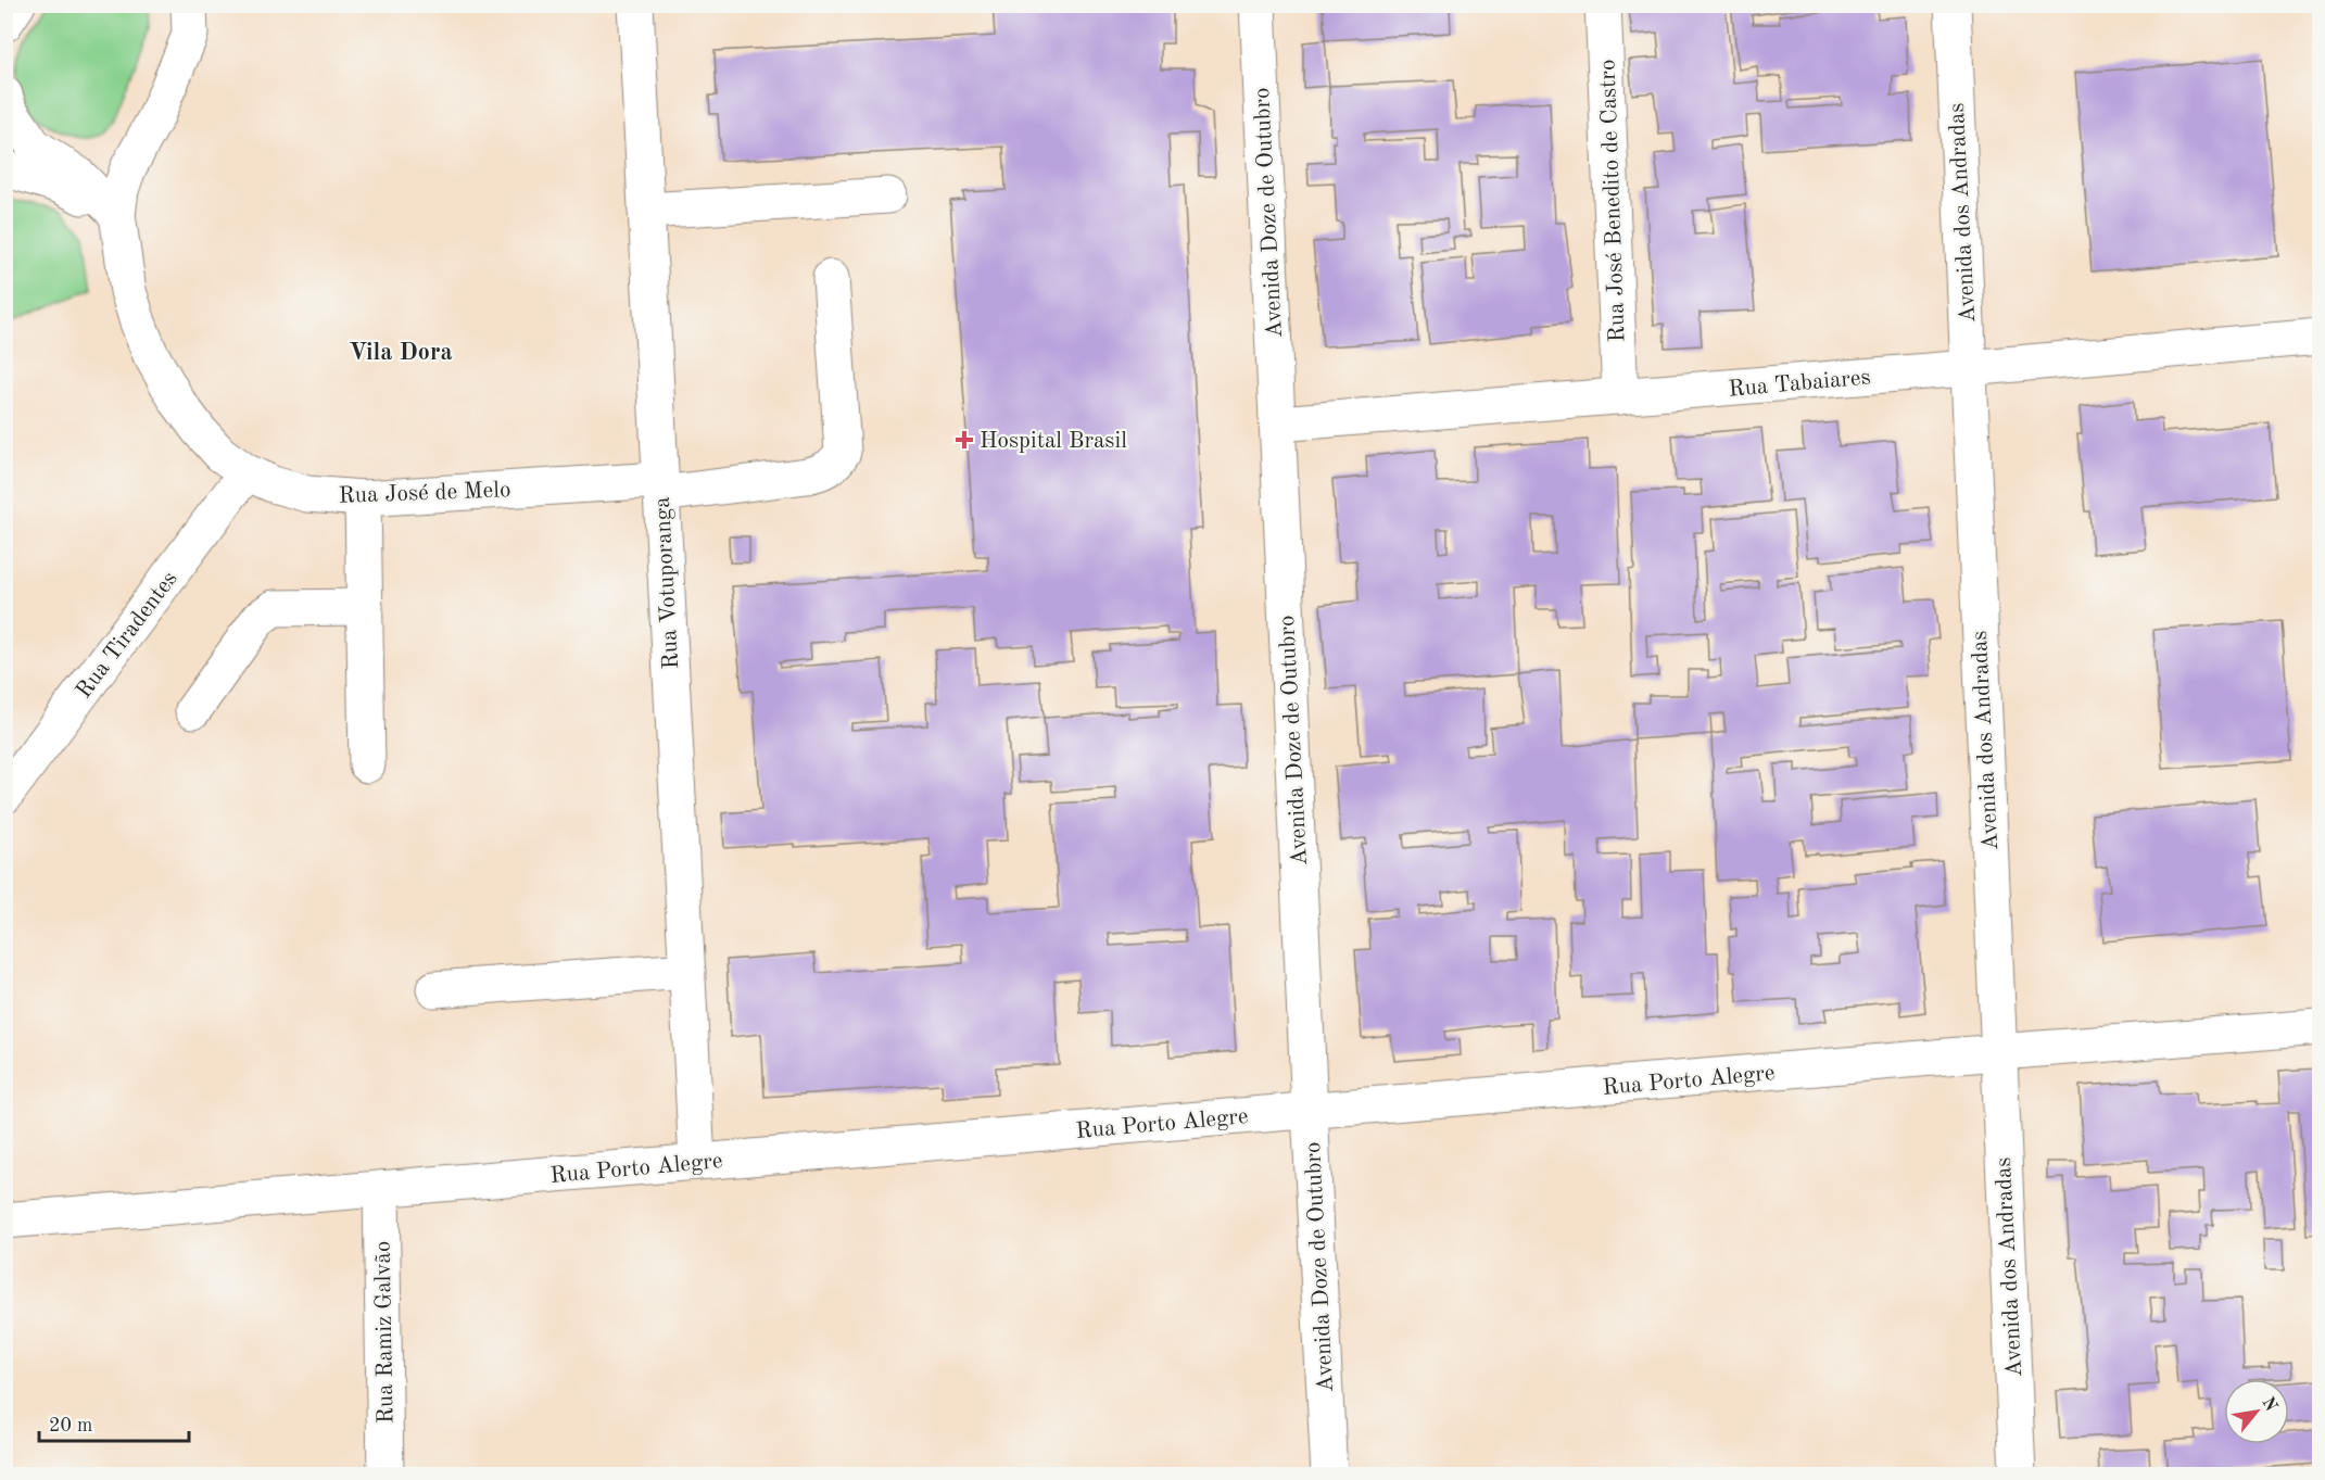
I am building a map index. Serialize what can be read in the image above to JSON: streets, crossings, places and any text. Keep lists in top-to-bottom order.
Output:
{
  "streets": {
    "street": [
      "Rua José Benedito de Castro",
      "Avenida Doze de Outubro",
      "Avenida dos Andradas",
      "Rua Tabaiares",
      "Rua José de Melo",
      "Rua Votuporanga",
      "Rua Tiradentes",
      "Rua Porto Alegre",
      "Rua Ramiz Galvão"
    ]
  },
  "crossings": [
    ["Rua José Benedito de Castro", "Rua Tabaiares"],
    ["Avenida Doze de Outubro", "Rua Tabaiares"],
    ["Avenida Doze de Outubro", "Rua Porto Alegre"],
    ["Avenida dos Andradas", "Rua Tabaiares"],
    ["Avenida dos Andradas", "Rua Porto Alegre"],
    ["Rua José de Melo", "Rua Votuporanga"],
    ["Rua José de Melo", "Rua Tiradentes"],
    ["Rua Votuporanga", "Rua Porto Alegre"],
    ["Rua Porto Alegre", "Rua Ramiz Galvão"]
  ],
  "districts": ["Vila Dora"],
  "places": {
    "health": ["Hospital Brasil"]
  },
  "scale_bar": "20 m",
  "north": "top right"
}
